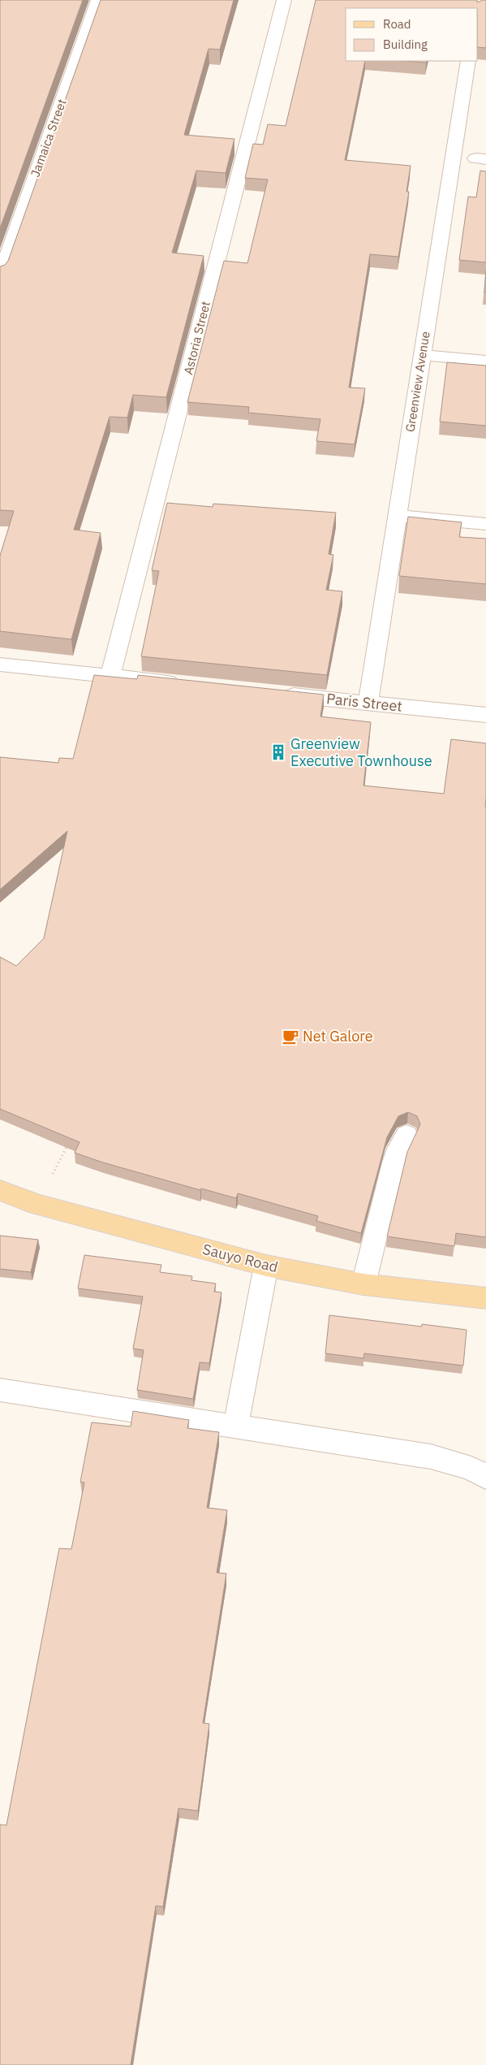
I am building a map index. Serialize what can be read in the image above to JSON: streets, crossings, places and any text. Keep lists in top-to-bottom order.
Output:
{
  "streets": {
    "main road": ["Sauyo Road"],
    "street": [
      "Jamaica Street",
      "Astoria Street",
      "Greenview Avenue",
      "Paris Street"
    ]
  },
  "crossings": [
    ["Greenview Avenue", "Paris Street"]
  ],
  "places": {
    "building": ["Greenview Executive Townhouse"],
    "cafe": ["Net Galore"]
  },
  "legend": ["Road", "Building"]
}
